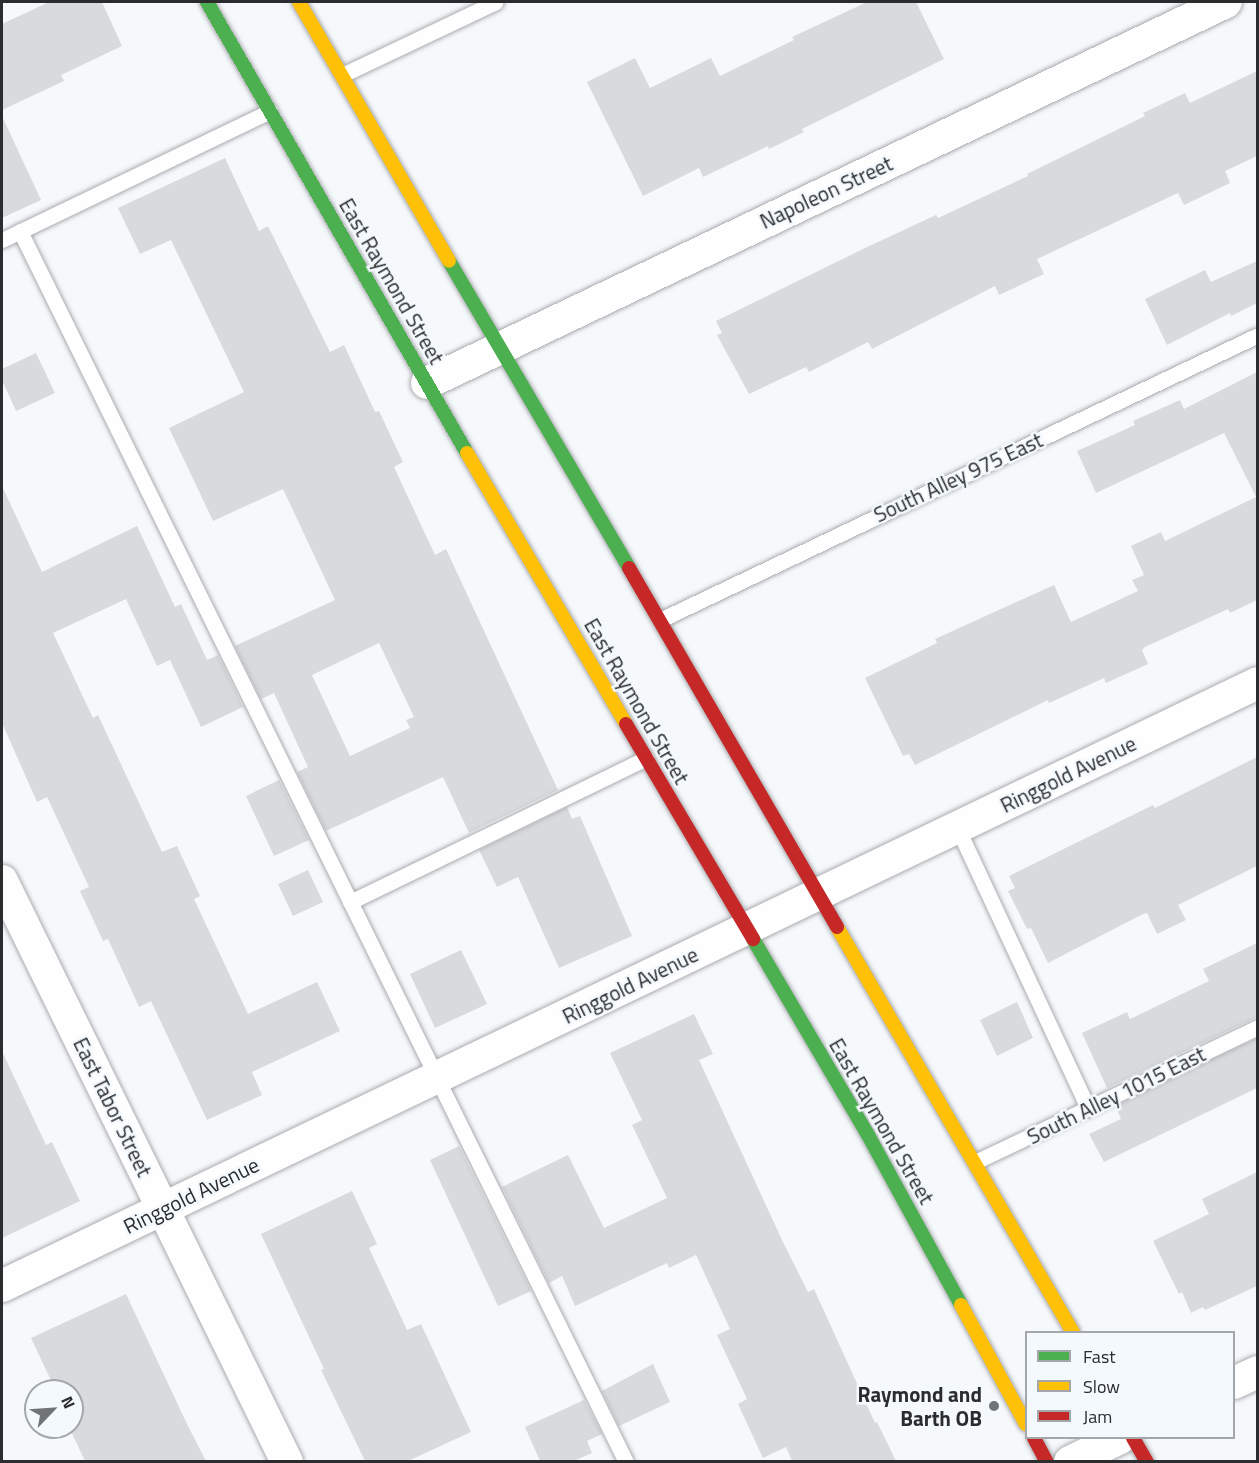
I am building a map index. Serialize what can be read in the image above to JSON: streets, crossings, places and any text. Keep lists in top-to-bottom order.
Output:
{
  "streets": {
    "main road": ["East Raymond Street"],
    "street": ["Napoleon Street", "Ringgold Avenue", "East Tabor Street"],
    "lane": ["South Alley 975 East", "South Alley 1015 East"]
  },
  "crossings": [
    ["Napoleon Street", "East Raymond Street"],
    ["East Raymond Street", "Ringgold Avenue"],
    ["Ringgold Avenue", "East Tabor Street"]
  ],
  "places": ["Raymond and Barth OB"],
  "legend": ["Fast", "Slow", "Jam"],
  "north": "top right"
}
